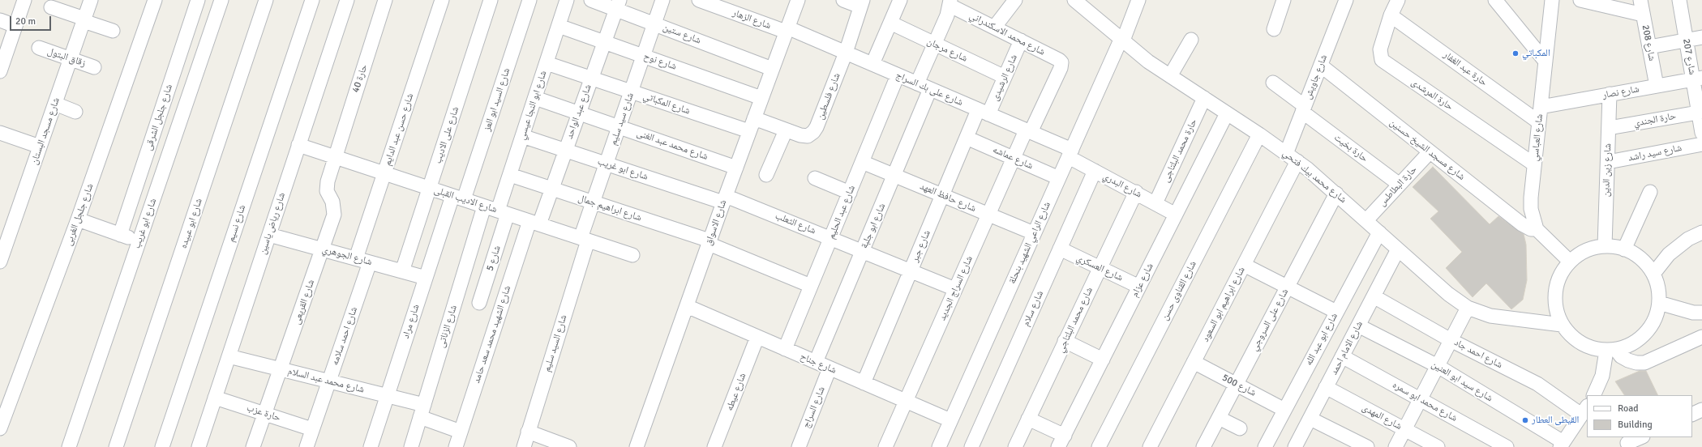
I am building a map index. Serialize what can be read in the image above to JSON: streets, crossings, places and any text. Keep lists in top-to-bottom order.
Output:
{
  "streets": {
    "street": [
      "شارع الزهار",
      "شارع ستين",
      "شارع محمد الاسكندراني",
      "شارع 208",
      "شارع مرجان",
      "شارع 207",
      "زقاق البتول",
      "شارع نوح",
      "حارة عبد الغفار",
      "شارع جاويش",
      "شارع الرشيدى",
      "حارة 40",
      "شارع على بك السراج",
      "شارع نصار",
      "حارة المرشدى",
      "شارع فلسطين",
      "شارع السيد ابو العز",
      "شارع المكباتي",
      "شارع ابو النجا عيسي",
      "شارع عبد الواحد",
      "شارع جلجل الشرقى",
      "شارع سيد سليم",
      "حارة الجندي",
      "شارع حسن عبد الدايم",
      "شارع مسجد البستان",
      "شارع على الاديب",
      "شارع العباسي",
      "شارع محمد عبد الغنى",
      "حارة بخيت",
      "شارع مسجد الشيخ حسنين",
      "حارة محمد البلتاجى",
      "شارع سيد راشد",
      "شارع عماشه",
      "شارع ابو غريب",
      "شارع زين الدين",
      "شارع محمد بيك فتحي",
      "شارع البدري",
      "حارة البطاطس",
      "شارع حافظ العهد",
      "شارع الاديب القبلى",
      "شارع ابراهيم جمال",
      "شارع عبد الحليم",
      "شارع جلجل الغربى",
      "شارع الاسواق",
      "شارع ابو عبيده",
      "شارع نسيم",
      "شارع رياض ياسين",
      "شارع الثعلب",
      "شارع ابو جلبة",
      "شارع الراعي الشهيد بنحلة",
      "شارع جبر",
      "شارع الجوهري",
      "شارع 5",
      "شارع العسكري",
      "شارع عزام",
      "شارع السراج الجديد",
      "شارع القناوى حسن",
      "شارع القريعى",
      "شارع ابراهيم ابو السعود",
      "شارع سلام",
      "شارع محمد البلتاجي",
      "شارع على السروجي",
      "شارع مراد",
      "شارع الزناتى",
      "شارع الشهيد محمد سعد حامد",
      "شارع احمد سلامه",
      "شارع ابو عبد الله",
      "شارع السيد سليم",
      "شارع الامام احمد",
      "شارع احمد جاد",
      "شارع جناح",
      "شارع محمد عبد السلام",
      "شارع سيد ابو العنين",
      "شارع 500",
      "شارع عيطه",
      "شارع محمد ابو سمره",
      "شارع السراج",
      "حارة عزب",
      "شارع المهدى"
    ]
  },
  "crossings": [
    ["شارع الزهار", "شارع على بك السراج"],
    ["شارع الزهار", "شارع الاسواق"],
    ["شارع ستين", "شارع عبد الواحد"],
    ["شارع ستين", "شارع سيد سليم"],
    ["شارع ستين", "شارع الاسواق"],
    ["شارع محمد الاسكندراني", "شارع الرشيدى"],
    ["شارع محمد الاسكندراني", "شارع السراج الجديد"],
    ["شارع 208", "شارع نصار"],
    ["شارع مرجان", "شارع الرشيدى"],
    ["شارع 207", "شارع نصار"],
    ["شارع 207", "حارة الجندي"],
    ["زقاق البتول", "شارع مسجد البستان"],
    ["شارع نوح", "شارع ابو النجا عيسي"],
    ["شارع نوح", "شارع عبد الواحد"],
    ["شارع نوح", "شارع سيد سليم"],
    ["شارع نوح", "شارع الاسواق"],
    ["حارة عبد الغفار", "حارة المرشدى"],
    ["حارة عبد الغفار", "شارع العباسي"],
    ["شارع جاويش", "حارة بخيت"],
    ["شارع جاويش", "شارع مسجد الشيخ حسنين"],
    ["شارع جاويش", "شارع محمد بيك فتحي"],
    ["شارع جاويش", "شارع ابراهيم ابو السعود"],
    ["شارع الرشيدى", "شارع على بك السراج"],
    ["شارع الرشيدى", "شارع جبر"],
    ["حارة 40", "شارع الاديب القبلى"],
    ["حارة 40", "شارع القريعى"],
    ["شارع على بك السراج", "شارع فلسطين"],
    ["شارع على بك السراج", "شارع البدري"],
    ["شارع على بك السراج", "شارع عبد الحليم"],
    ["شارع على بك السراج", "شارع الاسواق"],
    ["شارع على بك السراج", "شارع ابو جلبة"],
    ["شارع على بك السراج", "شارع الراعي الشهيد بنحلة"],
    ["شارع على بك السراج", "شارع جبر"],
    ["شارع على بك السراج", "شارع السراج الجديد"],
    ["شارع نصار", "شارع العباسي"],
    ["شارع نصار", "شارع زين الدين"],
    ["حارة المرشدى", "شارع العباسي"],
    ["شارع فلسطين", "شارع الاسواق"],
    ["شارع السيد ابو العز", "شارع الاديب القبلى"],
    ["شارع السيد ابو العز", "شارع مراد"],
    ["شارع المكباتي", "شارع ابو النجا عيسي"],
    ["شارع المكباتي", "شارع عبد الواحد"],
    ["شارع المكباتي", "شارع سيد سليم"],
    ["شارع المكباتي", "شارع الاسواق"],
    ["شارع ابو النجا عيسي", "شارع محمد عبد الغنى"],
    ["شارع ابو النجا عيسي", "شارع ابو غريب"],
    ["شارع ابو النجا عيسي", "شارع الاديب القبلى"],
    ["شارع ابو النجا عيسي", "شارع ابراهيم جمال"],
    ["شارع ابو النجا عيسي", "شارع 5"],
    ["شارع عبد الواحد", "شارع محمد عبد الغنى"],
    ["شارع عبد الواحد", "شارع ابو غريب"],
    ["شارع عبد الواحد", "شارع الاديب القبلى"],
    ["شارع عبد الواحد", "شارع ابراهيم جمال"],
    ["شارع عبد الواحد", "شارع الشهيد محمد سعد حامد"],
    ["شارع سيد سليم", "شارع محمد عبد الغنى"],
    ["شارع سيد سليم", "شارع ابو غريب"],
    ["شارع سيد سليم", "شارع الاديب القبلى"],
    ["شارع سيد سليم", "شارع ابراهيم جمال"],
    ["شارع سيد سليم", "شارع السيد سليم"],
    ["حارة الجندي", "شارع زين الدين"],
    ["شارع حسن عبد الدايم", "شارع الاديب القبلى"],
    ["شارع حسن عبد الدايم", "شارع الجوهري"],
    ["شارع على الاديب", "شارع الاديب القبلى"],
    ["شارع على الاديب", "شارع الجوهري"],
    ["شارع العباسي", "شارع مسجد الشيخ حسنين"],
    ["شارع محمد عبد الغنى", "شارع الاسواق"],
    ["حارة بخيت", "حارة البطاطس"],
    ["شارع مسجد الشيخ حسنين", "حارة البطاطس"],
    ["حارة محمد البلتاجى", "شارع محمد بيك فتحي"],
    ["حارة محمد البلتاجى", "شارع البدري"],
    ["شارع سيد راشد", "شارع زين الدين"],
    ["شارع عماشه", "شارع الراعي الشهيد بنحلة"],
    ["شارع عماشه", "شارع جبر"],
    ["شارع عماشه", "شارع السراج الجديد"],
    ["شارع ابو غريب", "شارع الاسواق"],
    ["شارع ابو غريب", "شارع الثعلب"],
    ["شارع زين الدين", "شارع محمد بيك فتحي"],
    ["شارع محمد بيك فتحي", "حارة البطاطس"],
    ["شارع محمد بيك فتحي", "شارع الراعي الشهيد بنحلة"],
    ["شارع محمد بيك فتحي", "شارع عزام"],
    ["شارع محمد بيك فتحي", "شارع القناوى حسن"],
    ["شارع محمد بيك فتحي", "شارع ابراهيم ابو السعود"],
    ["شارع محمد بيك فتحي", "شارع على السروجي"],
    ["شارع محمد بيك فتحي", "شارع ابو عبد الله"],
    ["شارع محمد بيك فتحي", "شارع الامام احمد"],
    ["شارع البدري", "شارع الراعي الشهيد بنحلة"],
    ["شارع البدري", "شارع عزام"],
    ["شارع البدري", "شارع سلام"],
    ["شارع البدري", "شارع محمد البلتاجي"],
    ["شارع حافظ العهد", "شارع عبد الحليم"],
    ["شارع حافظ العهد", "شارع ابو جلبة"],
    ["شارع حافظ العهد", "شارع الراعي الشهيد بنحلة"],
    ["شارع حافظ العهد", "شارع جبر"],
    ["شارع حافظ العهد", "شارع السراج الجديد"],
    ["شارع الاديب القبلى", "شارع رياض ياسين"],
    ["شارع الاديب القبلى", "شارع 5"],
    ["شارع الاديب القبلى", "شارع القريعى"],
    ["شارع الاديب القبلى", "شارع مراد"],
    ["شارع الاديب القبلى", "شارع الزناتى"],
    ["شارع الاديب القبلى", "شارع الشهيد محمد سعد حامد"],
    ["شارع الاديب القبلى", "شارع السيد سليم"],
    ["شارع ابراهيم جمال", "شارع عبد الحليم"],
    ["شارع ابراهيم جمال", "شارع الاسواق"],
    ["شارع عبد الحليم", "شارع الثعلب"],
    ["شارع عبد الحليم", "شارع جناح"],
    ["شارع الاسواق", "شارع الثعلب"],
    ["شارع الاسواق", "شارع جناح"],
    ["شارع رياض ياسين", "شارع الجوهري"],
    ["شارع رياض ياسين", "شارع محمد عبد السلام"],
    ["شارع رياض ياسين", "حارة عزب"],
    ["شارع الثعلب", "شارع ابو جلبة"],
    ["شارع الثعلب", "شارع جبر"],
    ["شارع الثعلب", "شارع السراج الجديد"],
    ["شارع ابو جلبة", "شارع جناح"],
    ["شارع الراعي الشهيد بنحلة", "شارع جناح"],
    ["شارع جبر", "شارع جناح"],
    ["شارع الجوهري", "شارع القريعى"],
    ["شارع الجوهري", "شارع مراد"],
    ["شارع الجوهري", "شارع احمد سلامه"],
    ["شارع العسكري", "شارع عزام"],
    ["شارع العسكري", "شارع سلام"],
    ["شارع العسكري", "شارع محمد البلتاجي"],
    ["شارع السراج الجديد", "شارع جناح"],
    ["شارع القريعى", "شارع محمد عبد السلام"],
    ["شارع القريعى", "حارة عزب"],
    ["شارع ابراهيم ابو السعود", "شارع 500"],
    ["شارع على السروجي", "شارع 500"],
    ["شارع مراد", "شارع محمد عبد السلام"],
    ["شارع الزناتى", "شارع محمد عبد السلام"],
    ["شارع الشهيد محمد سعد حامد", "شارع محمد عبد السلام"],
    ["شارع احمد سلامه", "شارع محمد عبد السلام"],
    ["شارع احمد سلامه", "حارة عزب"],
    ["شارع ابو عبد الله", "شارع 500"],
    ["شارع الامام احمد", "شارع احمد جاد"],
    ["شارع الامام احمد", "شارع سيد ابو العنين"],
    ["شارع الامام احمد", "شارع محمد ابو سمره"],
    ["شارع الامام احمد", "شارع المهدى"],
    ["شارع جناح", "شارع عيطه"],
    ["شارع جناح", "شارع السراج"]
  ],
  "places": ["المكباتي", "القيطى العطار"],
  "legend": ["Road", "Building"],
  "scale_bar": "20 m"
}
